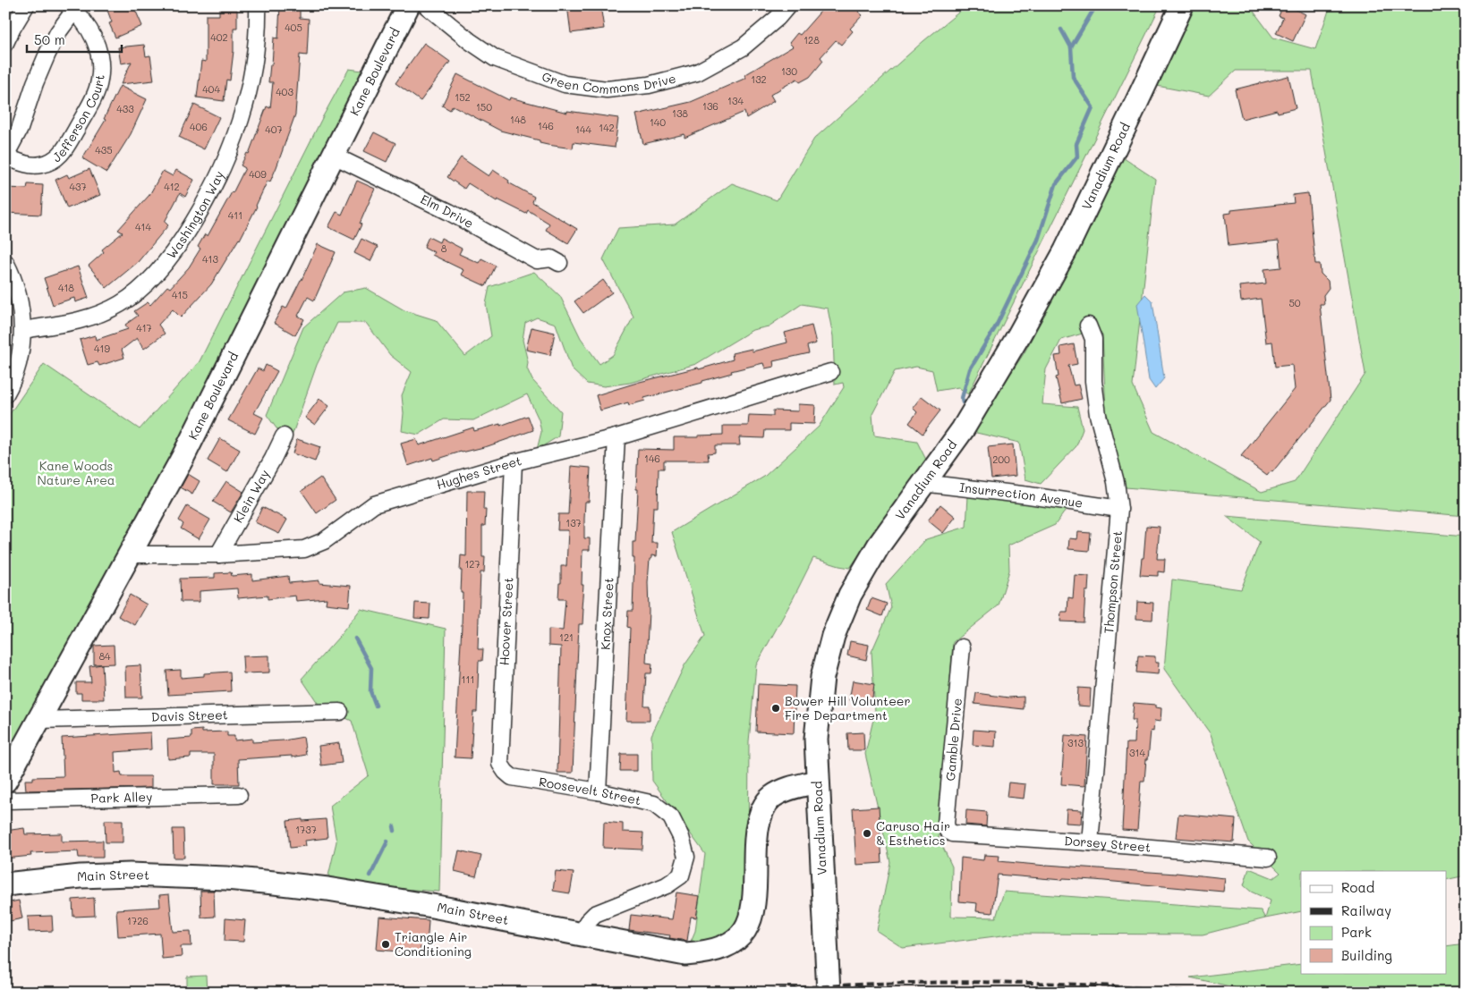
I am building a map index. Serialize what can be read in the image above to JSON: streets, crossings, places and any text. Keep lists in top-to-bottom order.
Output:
{
  "streets": {
    "street": [
      "Kane Boulevard",
      "Green Commons Drive",
      "Jefferson Court",
      "Vanadium Road",
      "Elm Drive",
      "Washington Way",
      "Hughes Street",
      "Insurrection Avenue",
      "Klein Way",
      "Thompson Street",
      "Knox Street",
      "Hoover Street",
      "Davis Street",
      "Gamble Drive",
      "Roosevelt Street",
      "Park Alley",
      "Dorsey Street",
      "Main Street"
    ]
  },
  "crossings": [
    ["Kane Boulevard", "Elm Drive"],
    ["Kane Boulevard", "Hughes Street"],
    ["Kane Boulevard", "Davis Street"],
    ["Vanadium Road", "Insurrection Avenue"],
    ["Vanadium Road", "Main Street"],
    ["Hughes Street", "Klein Way"],
    ["Hughes Street", "Knox Street"],
    ["Hughes Street", "Hoover Street"],
    ["Insurrection Avenue", "Thompson Street"],
    ["Thompson Street", "Dorsey Street"],
    ["Knox Street", "Roosevelt Street"],
    ["Hoover Street", "Roosevelt Street"],
    ["Gamble Drive", "Dorsey Street"],
    ["Roosevelt Street", "Main Street"]
  ],
  "parks": ["Kane Woods Nature Area"],
  "places": ["Bower Hill Volunteer Fire Department", "Caruso Hair & Esthetics", "Triangle Air Conditioning"],
  "house_numbers": [
    "405",
    "402",
    "128",
    "130",
    "132",
    "404",
    "403",
    "152",
    "134",
    "136",
    "150",
    "433",
    "138",
    "148",
    "140",
    "146",
    "406",
    "142",
    "407",
    "144",
    "435",
    "409",
    "437",
    "412",
    "411",
    "414",
    "8",
    "413",
    "418",
    "415",
    "50",
    "417",
    "419",
    "146",
    "200",
    "137",
    "127",
    "121",
    "84",
    "111",
    "313",
    "314",
    "1737",
    "1726"
  ],
  "legend": [
    "Road",
    "Railway",
    "Park",
    "Building"
  ],
  "scale_bar": "50 m"
}
